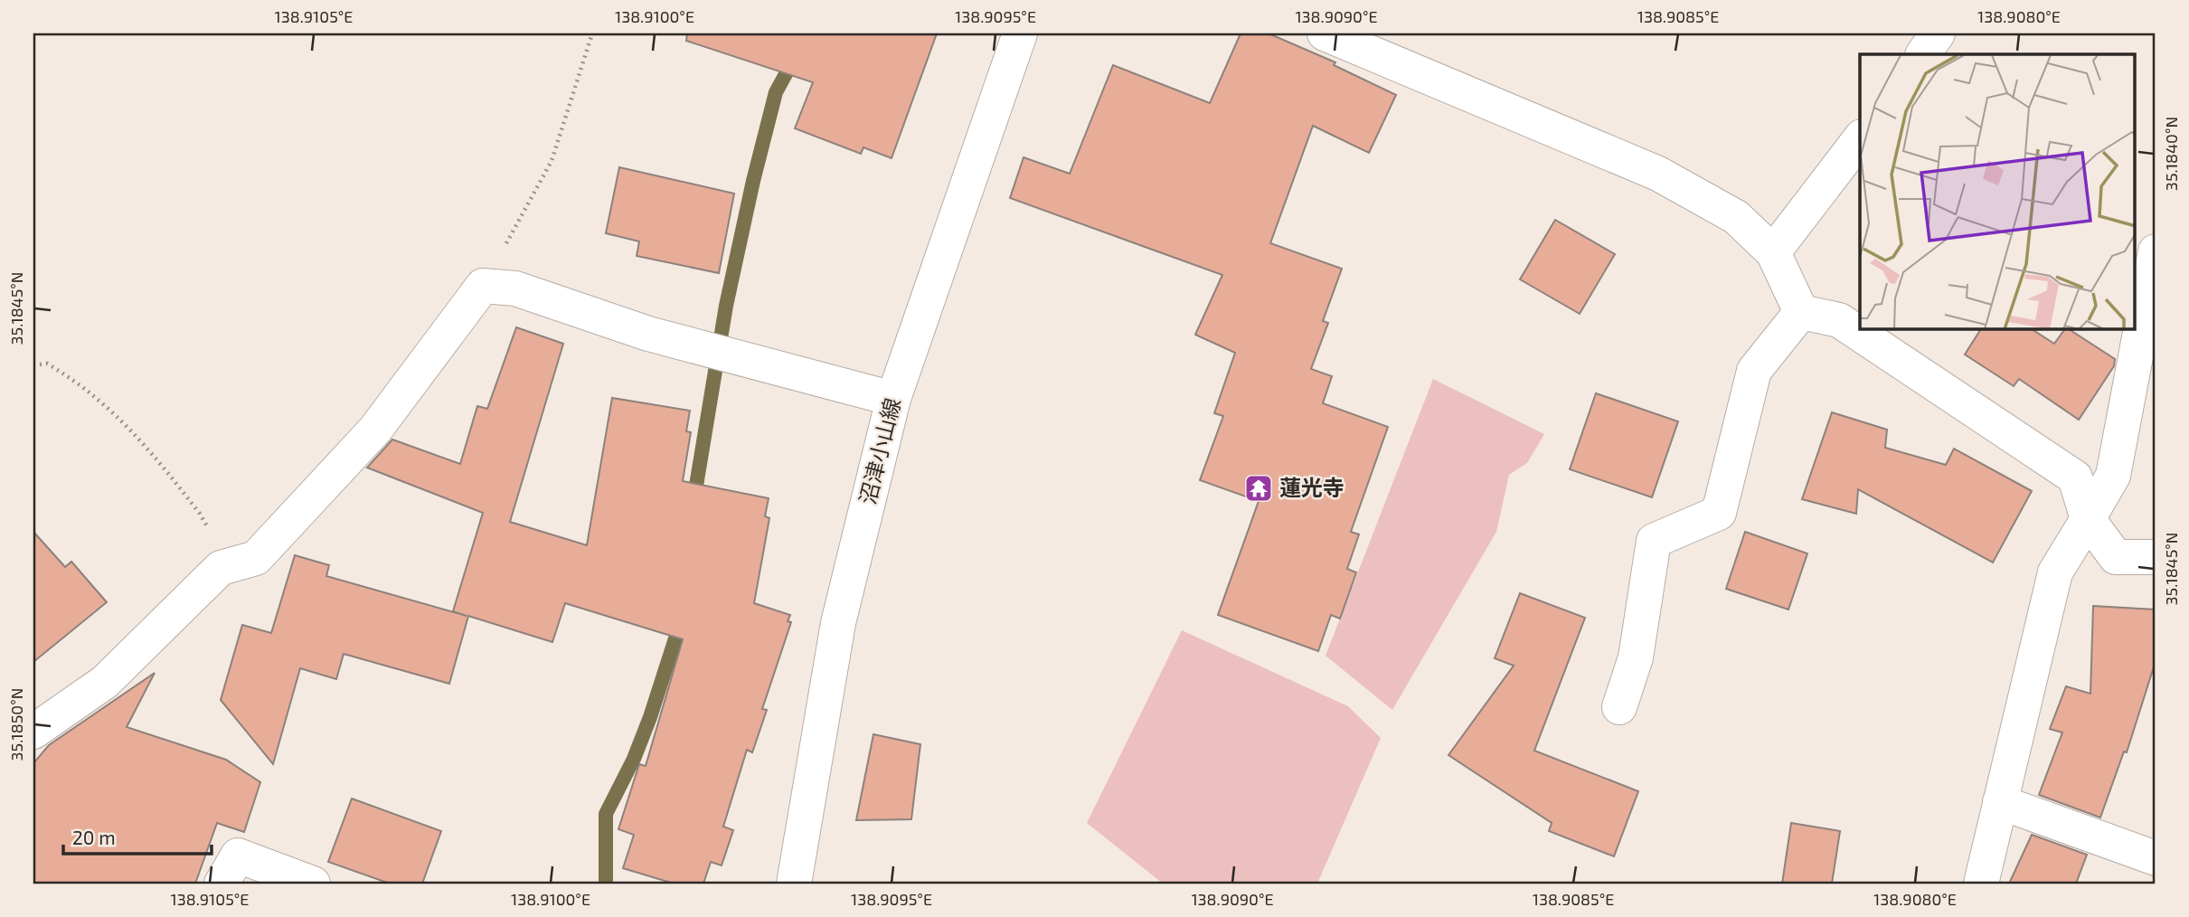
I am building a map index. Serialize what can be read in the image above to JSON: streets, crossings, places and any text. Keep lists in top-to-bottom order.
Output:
{
  "streets": {
    "street": ["沼津小山線"]
  },
  "places": {
    "temple": ["蓮光寺"]
  },
  "scale_bar": "20 m",
  "coordinates": [
    "138.9105°E",
    "138.9100°E",
    "138.9095°E",
    "138.9090°E",
    "138.9085°E",
    "138.9080°E",
    "35.1840°N",
    "35.1845°N",
    "35.1850°N"
  ]
}
